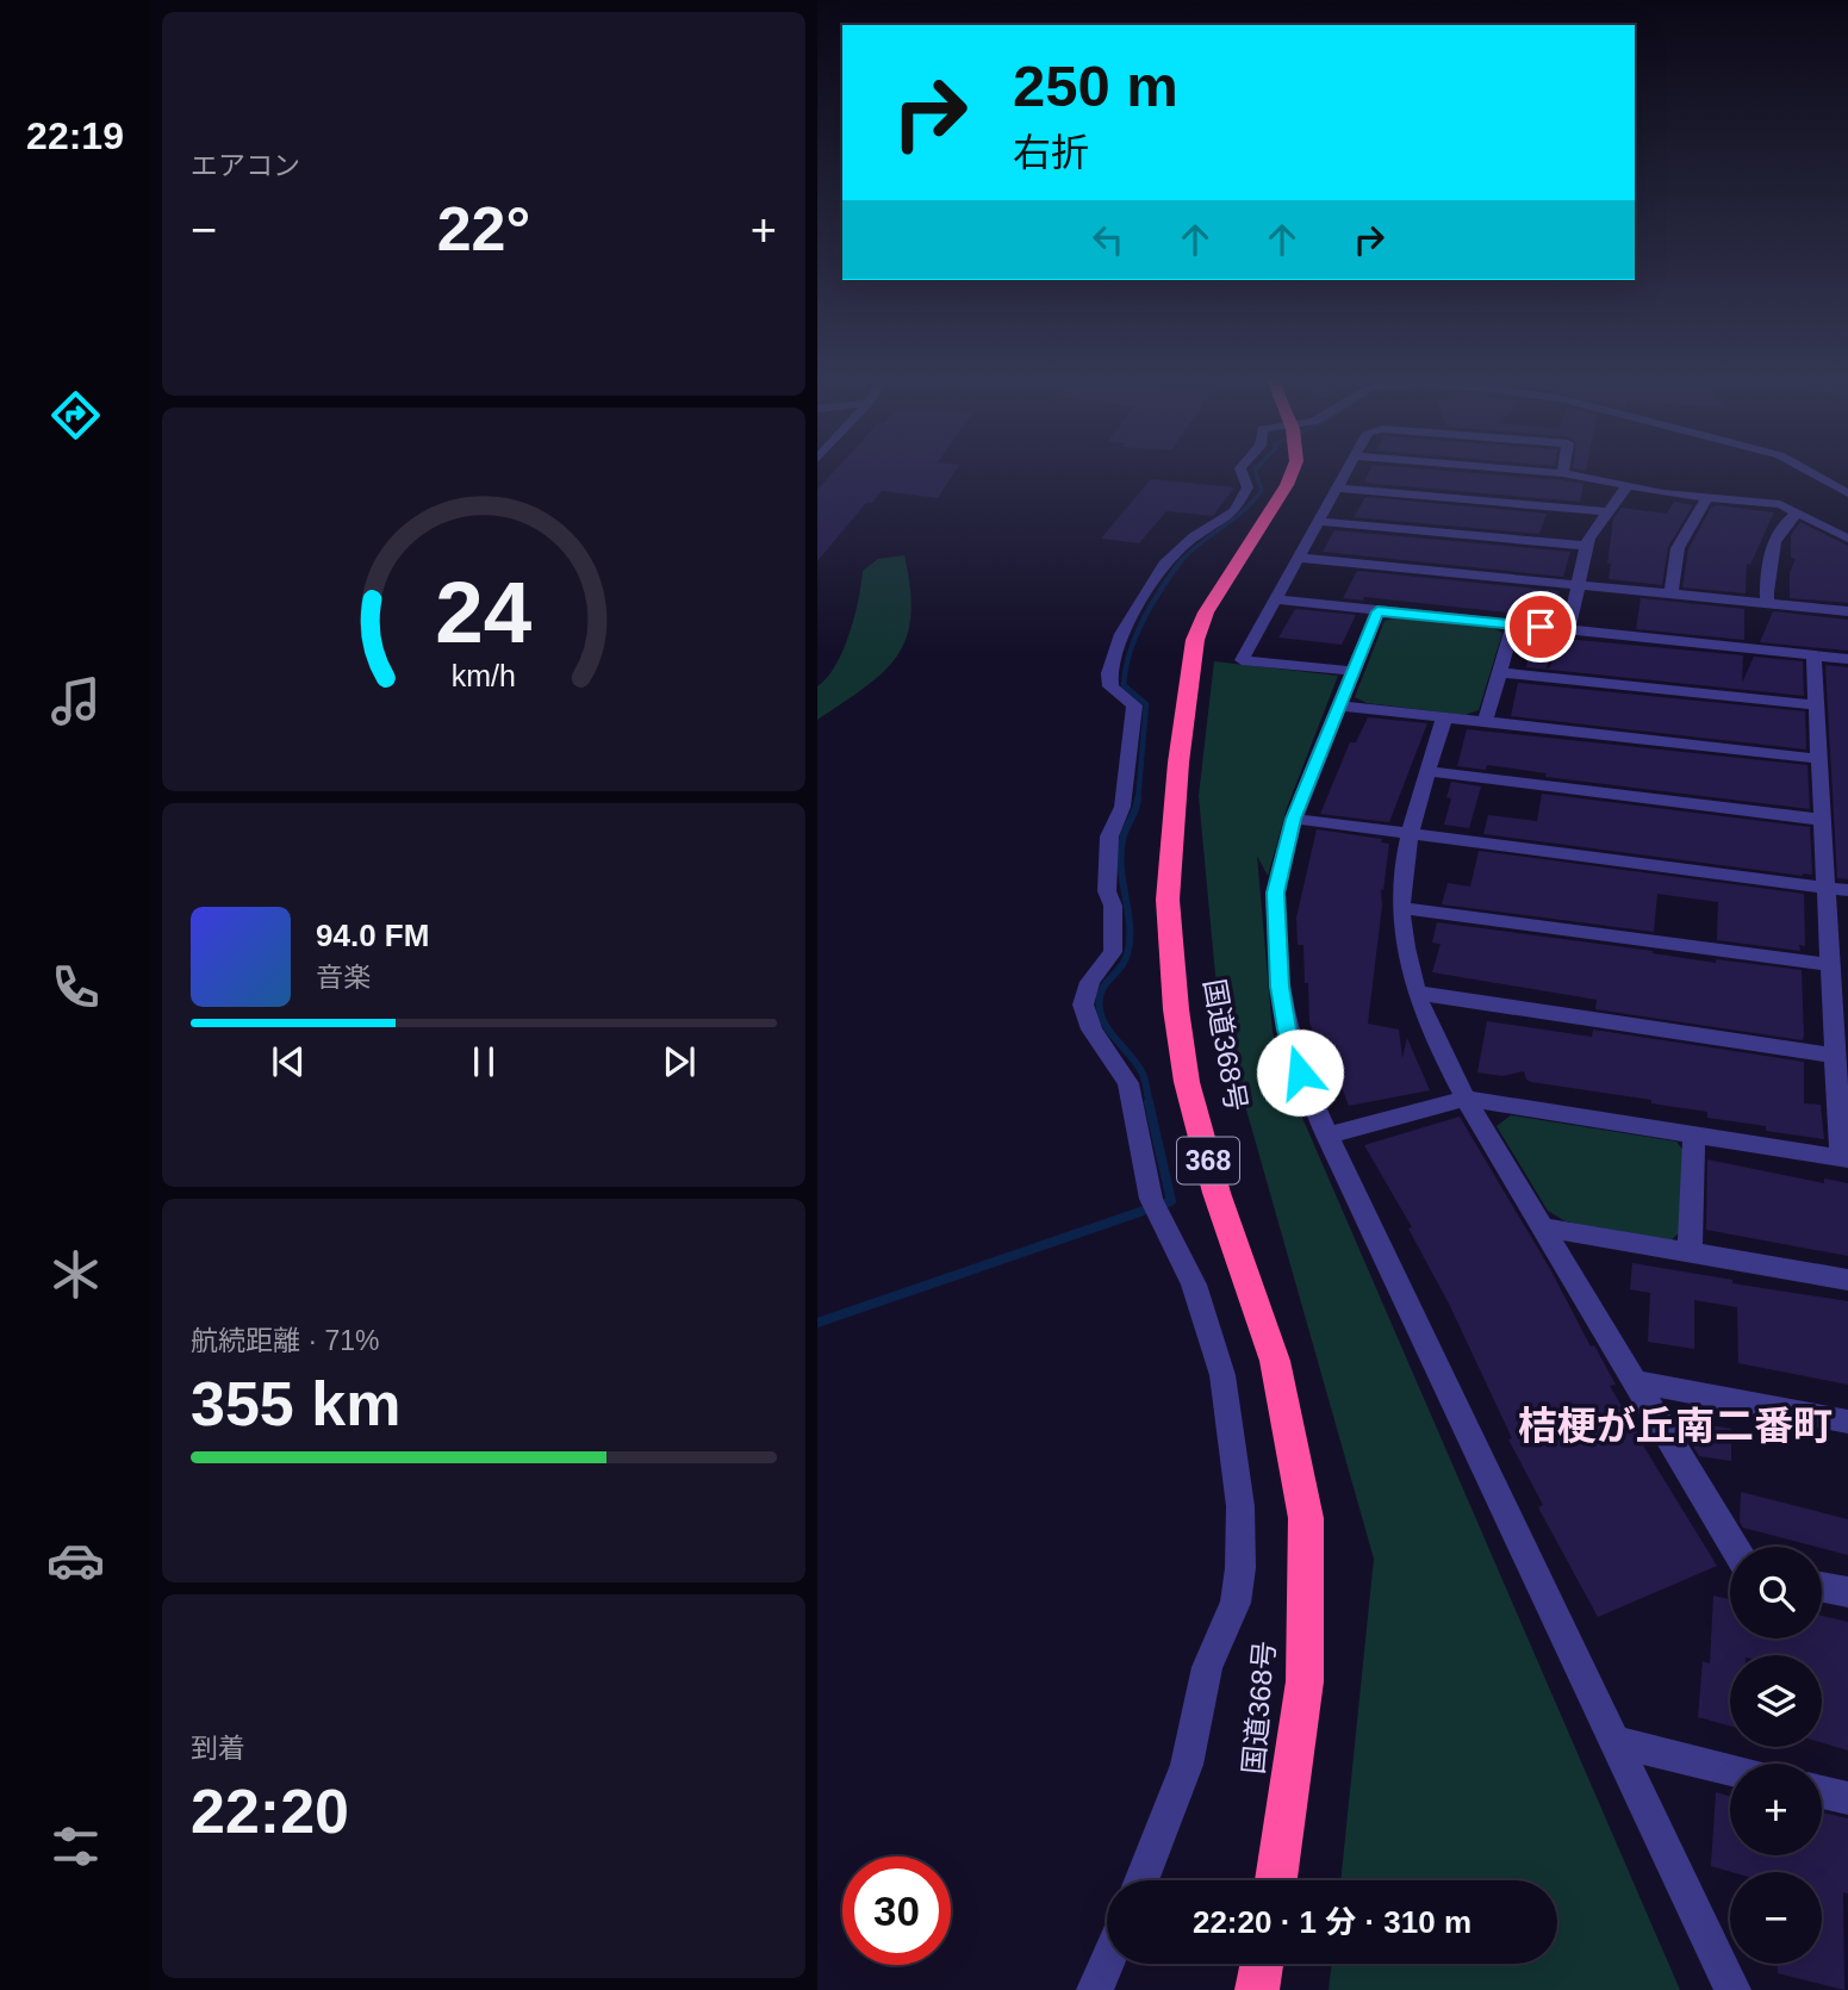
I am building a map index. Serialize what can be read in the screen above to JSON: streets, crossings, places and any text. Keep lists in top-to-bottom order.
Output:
{
  "streets": {
    "highway": ["国道368号", "368"]
  },
  "districts": ["桔梗が丘南二番町"],
  "page": {
    "tabs": "22:19",
    "tile": [
      "エアコン",
      ["航続距離 · 71%", "355 km"],
      ["到着", "22:20"]
    ],
    "turn": ["250 m", "右折"],
    "heat": ["−", "22°", "+"],
    "song": ["94.0 FM", "音楽"],
    "map_buttons": ["+", "−"],
    "limit": "30",
    "trip": "22:20 · 1 分 · 310 m",
    "gauge": ["24", "km/h"]
  }
}
